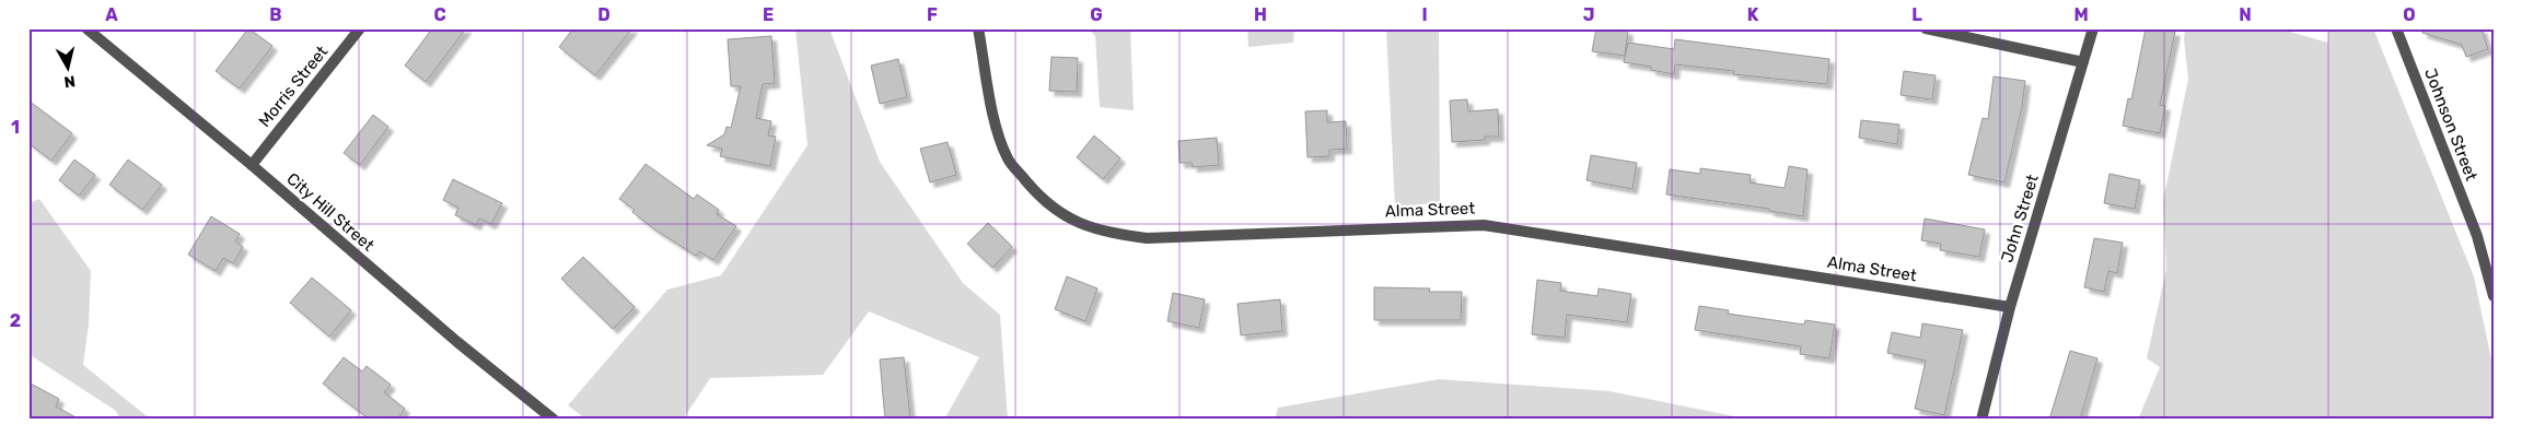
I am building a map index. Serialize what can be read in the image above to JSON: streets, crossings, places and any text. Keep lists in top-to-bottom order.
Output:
{
  "streets": {
    "street": [
      "Morris Street",
      "Johnson Street",
      "Alma Street",
      "City Hill Street",
      "John Street"
    ]
  },
  "crossings": [
    ["Morris Street", "City Hill Street"],
    ["Alma Street", "John Street"]
  ],
  "north": "bottom",
  "grid": {
    "columns": [
      "A",
      "B",
      "C",
      "D",
      "E",
      "F",
      "G",
      "H",
      "I",
      "J",
      "K",
      "L",
      "M",
      "N",
      "O"
    ],
    "rows": ["1", "2"]
  }
}
